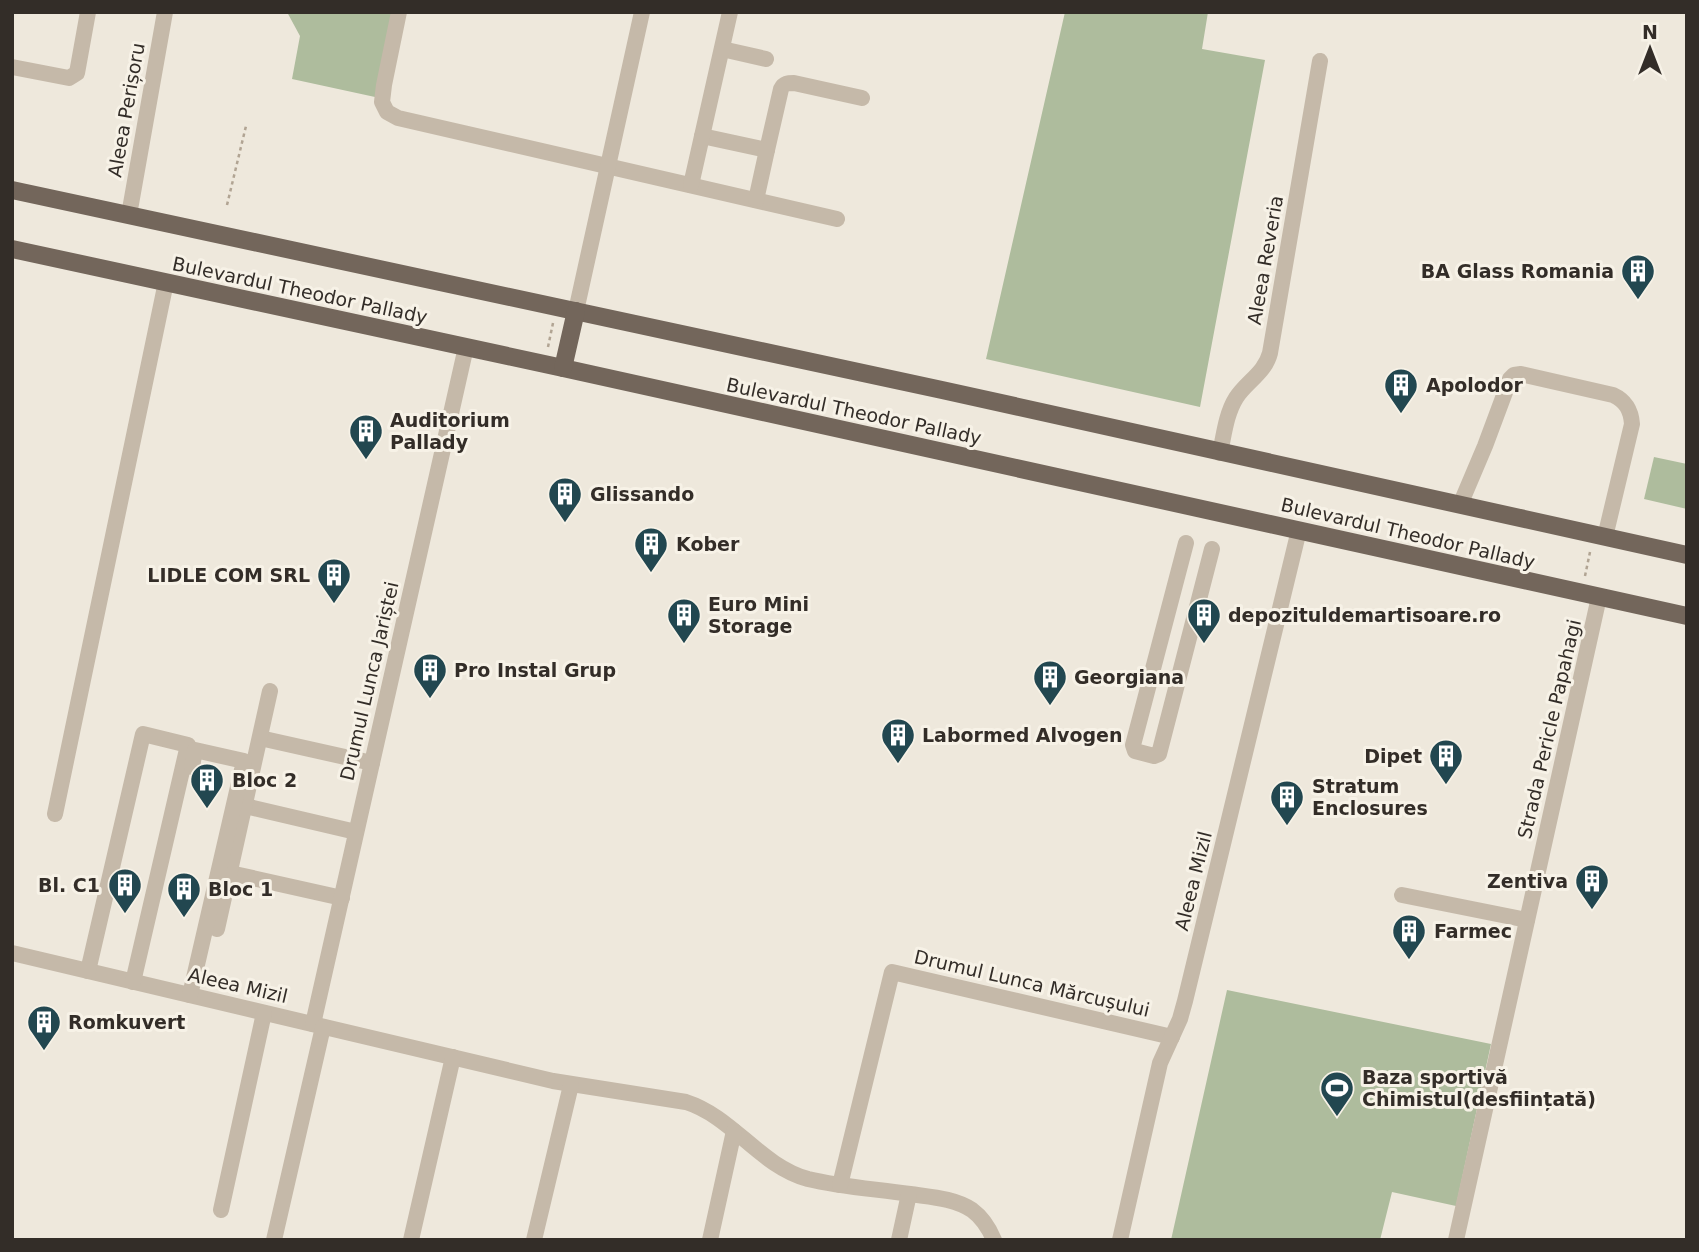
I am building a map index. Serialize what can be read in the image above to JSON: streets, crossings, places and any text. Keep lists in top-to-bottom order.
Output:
{
  "streets": {
    "main road": ["Bulevardul Theodor Pallady"],
    "street": [
      "Aleea Perișoru",
      "Aleea Reveria",
      "Drumul Lunca Jariștei",
      "Strada Pericle Papahagi",
      "Aleea Mizil",
      "Drumul Lunca Mărcușului"
    ]
  },
  "crossings": [
    ["Aleea Perișoru", "Bulevardul Theodor Pallady"],
    ["Aleea Reveria", "Bulevardul Theodor Pallady"],
    ["Bulevardul Theodor Pallady", "Drumul Lunca Jariștei"],
    ["Bulevardul Theodor Pallady", "Strada Pericle Papahagi"],
    ["Bulevardul Theodor Pallady", "Aleea Mizil"],
    ["Drumul Lunca Jariștei", "Aleea Mizil"],
    ["Aleea Mizil", "Drumul Lunca Mărcușului"]
  ],
  "places": {
    "building": [
      "BA Glass Romania",
      "Apolodor",
      "Auditorium Pallady",
      "Glissando",
      "Kober",
      "LIDLE COM SRL",
      "Euro Mini Storage",
      "depozituldemartisoare.ro",
      "Pro Instal Grup",
      "Georgiana",
      "Labormed Alvogen",
      "Dipet",
      "Bloc 2",
      "Stratum Enclosures",
      "Zentiva",
      "Bl. C1",
      "Bloc 1",
      "Farmec",
      "Romkuvert"
    ],
    "sports": ["Baza sportivă Chimistul(desființată)"]
  },
  "north": "top"
}
